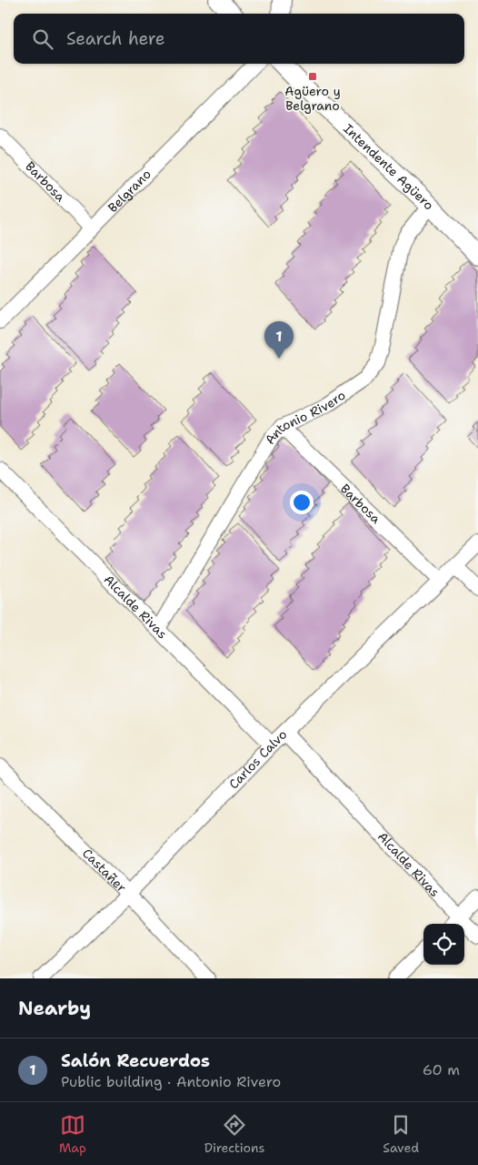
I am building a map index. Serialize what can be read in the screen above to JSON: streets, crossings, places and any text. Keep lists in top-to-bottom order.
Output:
{
  "streets": {
    "street": [
      "Intendente Agüero",
      "Barbosa",
      "Belgrano",
      "Antonio Rivero",
      "Alcalde Rivas",
      "Carlos Calvo",
      "Castañer"
    ]
  },
  "crossings": [
    ["Intendente Agüero", "Antonio Rivero"],
    ["Barbosa", "Belgrano"],
    ["Barbosa", "Antonio Rivero"],
    ["Barbosa", "Carlos Calvo"],
    ["Antonio Rivero", "Alcalde Rivas"],
    ["Alcalde Rivas", "Carlos Calvo"],
    ["Carlos Calvo", "Castañer"]
  ],
  "places": {
    "transit": ["Agüero y Belgrano"]
  },
  "page": {
    "search": "Search here",
    "pins": "1",
    "heading": "Nearby",
    "list": [
      {
        "mark": "1",
        "name": "Salón Recuerdos",
        "note": "Public building · Antonio Rivero",
        "value": "60 m"
      }
    ],
    "nav": ["Map", "Directions", "Saved"]
  }
}
